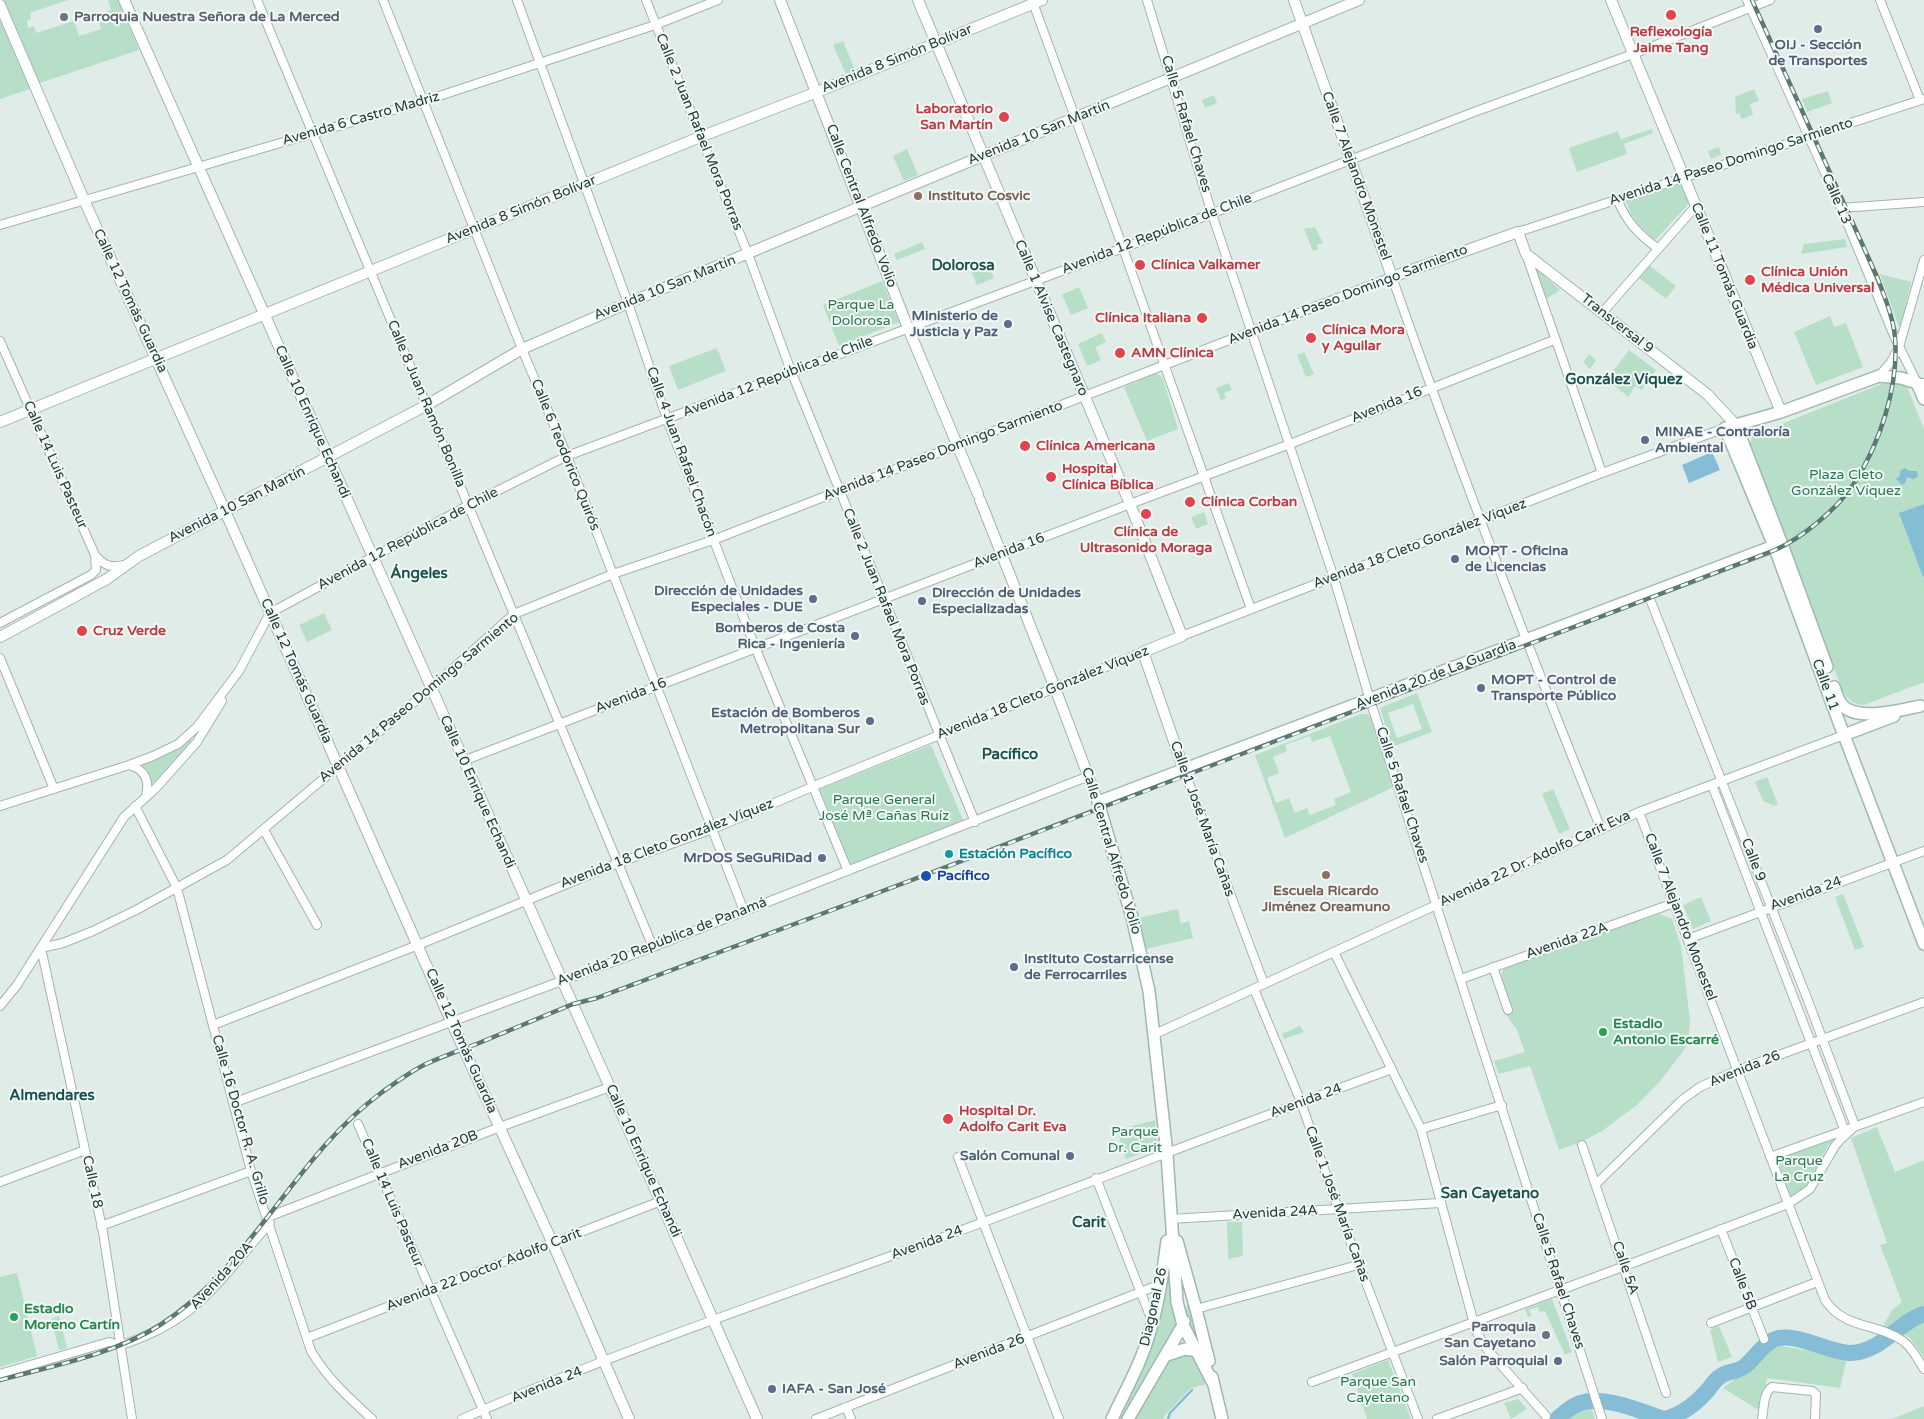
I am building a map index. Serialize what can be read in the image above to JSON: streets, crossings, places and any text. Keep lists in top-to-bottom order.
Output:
{
  "streets": {
    "main road": [
      "Calle 13",
      "Calle Central Alfredo Volio",
      "Avenida 18 Cleto González Víquez",
      "Avenida 20 de La Guardia",
      "Calle 11",
      "Avenida 22 Dr. Adolfo Carit Eva",
      "Diagonal 26"
    ],
    "street": [
      "Avenida 8 Simón Bolívar",
      "Avenida 6 Castro Madriz",
      "Calle 5 Rafael Chaves",
      "Calle 2 Juan Rafael Mora Porras",
      "Avenida 10 San Martín",
      "Avenida 14 Paseo Domingo Sarmiento",
      "Calle 7 Alejandro Monestel",
      "Avenida 12 República de Chile",
      "Calle 11 Tomás Guardia",
      "Calle 12 Tomás Guardia",
      "Calle 1 Alvise Castegnaro",
      "Transversal 9",
      "Calle 8 Juan Ramón Bonilla",
      "Avenida 16",
      "Calle 10 Enrique Echandi",
      "Calle 4 Juan Rafael Chacón",
      "Calle 6 Teodorico Quirós",
      "Calle 14 Luis Pasteur",
      "Calle 1 José María Cañas",
      "Calle 9",
      "Avenida 24",
      "Avenida 22A",
      "Avenida 20 República de Panamá",
      "Avenida 26",
      "Calle 16 Doctor R. A. Grillo",
      "Avenida 20B",
      "Calle 18",
      "Avenida 24A",
      "Calle 5A",
      "Avenida 22 Doctor Adolfo Carit",
      "Avenida 20A",
      "Calle 5B"
    ]
  },
  "crossings": [
    ["Avenida 8 Simón Bolívar", "Calle 2 Juan Rafael Mora Porras"],
    ["Avenida 8 Simón Bolívar", "Calle Central Alfredo Volio"],
    ["Avenida 8 Simón Bolívar", "Calle 12 Tomás Guardia"],
    ["Avenida 8 Simón Bolívar", "Calle 1 Alvise Castegnaro"],
    ["Avenida 8 Simón Bolívar", "Calle 8 Juan Ramón Bonilla"],
    ["Avenida 8 Simón Bolívar", "Calle 10 Enrique Echandi"],
    ["Avenida 8 Simón Bolívar", "Calle 4 Juan Rafael Chacón"],
    ["Avenida 8 Simón Bolívar", "Calle 6 Teodorico Quirós"],
    ["Avenida 8 Simón Bolívar", "Calle 14 Luis Pasteur"],
    ["Avenida 6 Castro Madriz", "Calle 2 Juan Rafael Mora Porras"],
    ["Avenida 6 Castro Madriz", "Calle 12 Tomás Guardia"],
    ["Avenida 6 Castro Madriz", "Calle 8 Juan Ramón Bonilla"],
    ["Avenida 6 Castro Madriz", "Calle 10 Enrique Echandi"],
    ["Avenida 6 Castro Madriz", "Calle 4 Juan Rafael Chacón"],
    ["Avenida 6 Castro Madriz", "Calle 6 Teodorico Quirós"],
    ["Calle 5 Rafael Chaves", "Avenida 10 San Martín"],
    ["Calle 5 Rafael Chaves", "Avenida 14 Paseo Domingo Sarmiento"],
    ["Calle 5 Rafael Chaves", "Avenida 12 República de Chile"],
    ["Calle 5 Rafael Chaves", "Avenida 16"],
    ["Calle 5 Rafael Chaves", "Avenida 18 Cleto González Víquez"],
    ["Calle 5 Rafael Chaves", "Avenida 20 de La Guardia"],
    ["Calle 5 Rafael Chaves", "Avenida 22 Dr. Adolfo Carit Eva"],
    ["Calle 5 Rafael Chaves", "Avenida 22A"],
    ["Calle 2 Juan Rafael Mora Porras", "Avenida 10 San Martín"],
    ["Calle 2 Juan Rafael Mora Porras", "Avenida 14 Paseo Domingo Sarmiento"],
    ["Calle 2 Juan Rafael Mora Porras", "Avenida 12 República de Chile"],
    ["Calle 2 Juan Rafael Mora Porras", "Avenida 16"],
    ["Calle 2 Juan Rafael Mora Porras", "Avenida 18 Cleto González Víquez"],
    ["Calle 2 Juan Rafael Mora Porras", "Avenida 20 República de Panamá"],
    ["Avenida 10 San Martín", "Calle 7 Alejandro Monestel"],
    ["Avenida 10 San Martín", "Calle Central Alfredo Volio"],
    ["Avenida 10 San Martín", "Calle 12 Tomás Guardia"],
    ["Avenida 10 San Martín", "Calle 1 Alvise Castegnaro"],
    ["Avenida 10 San Martín", "Calle 8 Juan Ramón Bonilla"],
    ["Avenida 10 San Martín", "Calle 10 Enrique Echandi"],
    ["Avenida 10 San Martín", "Calle 4 Juan Rafael Chacón"],
    ["Avenida 10 San Martín", "Calle 6 Teodorico Quirós"],
    ["Avenida 14 Paseo Domingo Sarmiento", "Calle 7 Alejandro Monestel"],
    ["Avenida 14 Paseo Domingo Sarmiento", "Calle 13"],
    ["Avenida 14 Paseo Domingo Sarmiento", "Calle Central Alfredo Volio"],
    ["Avenida 14 Paseo Domingo Sarmiento", "Calle 11 Tomás Guardia"],
    ["Avenida 14 Paseo Domingo Sarmiento", "Calle 12 Tomás Guardia"],
    ["Avenida 14 Paseo Domingo Sarmiento", "Calle 1 Alvise Castegnaro"],
    ["Avenida 14 Paseo Domingo Sarmiento", "Calle 8 Juan Ramón Bonilla"],
    ["Avenida 14 Paseo Domingo Sarmiento", "Calle 10 Enrique Echandi"],
    ["Avenida 14 Paseo Domingo Sarmiento", "Calle 4 Juan Rafael Chacón"],
    ["Avenida 14 Paseo Domingo Sarmiento", "Calle 6 Teodorico Quirós"],
    ["Avenida 14 Paseo Domingo Sarmiento", "Calle 16 Doctor R. A. Grillo"],
    ["Avenida 14 Paseo Domingo Sarmiento", "Calle 18"],
    ["Calle 7 Alejandro Monestel", "Avenida 12 República de Chile"],
    ["Calle 7 Alejandro Monestel", "Avenida 16"],
    ["Calle 7 Alejandro Monestel", "Avenida 18 Cleto González Víquez"],
    ["Calle 7 Alejandro Monestel", "Avenida 20 de La Guardia"],
    ["Calle 7 Alejandro Monestel", "Avenida 22 Dr. Adolfo Carit Eva"],
    ["Calle 7 Alejandro Monestel", "Avenida 24"],
    ["Calle 7 Alejandro Monestel", "Avenida 22A"],
    ["Calle 7 Alejandro Monestel", "Avenida 26"],
    ["Calle 13", "Avenida 12 República de Chile"],
    ["Calle 13", "Avenida 18 Cleto González Víquez"],
    ["Calle Central Alfredo Volio", "Avenida 12 República de Chile"],
    ["Calle Central Alfredo Volio", "Avenida 16"],
    ["Calle Central Alfredo Volio", "Avenida 18 Cleto González Víquez"],
    ["Calle Central Alfredo Volio", "Avenida 20 de La Guardia"],
    ["Calle Central Alfredo Volio", "Avenida 22 Dr. Adolfo Carit Eva"],
    ["Calle Central Alfredo Volio", "Avenida 24"],
    ["Calle Central Alfredo Volio", "Avenida 20 República de Panamá"],
    ["Calle Central Alfredo Volio", "Avenida 24A"],
    ["Calle Central Alfredo Volio", "Diagonal 26"],
    ["Avenida 12 República de Chile", "Calle 11 Tomás Guardia"],
    ["Avenida 12 República de Chile", "Calle 12 Tomás Guardia"],
    ["Avenida 12 República de Chile", "Calle 1 Alvise Castegnaro"],
    ["Avenida 12 República de Chile", "Calle 8 Juan Ramón Bonilla"],
    ["Avenida 12 República de Chile", "Calle 10 Enrique Echandi"],
    ["Avenida 12 República de Chile", "Calle 4 Juan Rafael Chacón"],
    ["Avenida 12 República de Chile", "Calle 6 Teodorico Quirós"],
    ["Calle 11 Tomás Guardia", "Avenida 18 Cleto González Víquez"],
    ["Calle 12 Tomás Guardia", "Avenida 18 Cleto González Víquez"],
    ["Calle 12 Tomás Guardia", "Avenida 24"],
    ["Calle 12 Tomás Guardia", "Avenida 20 República de Panamá"],
    ["Calle 12 Tomás Guardia", "Avenida 20B"],
    ["Calle 12 Tomás Guardia", "Avenida 22 Doctor Adolfo Carit"],
    ["Calle 1 Alvise Castegnaro", "Avenida 16"],
    ["Calle 1 Alvise Castegnaro", "Avenida 18 Cleto González Víquez"],
    ["Transversal 9", "Avenida 18 Cleto González Víquez"],
    ["Transversal 9", "Calle 11"],
    ["Calle 8 Juan Ramón Bonilla", "Avenida 16"],
    ["Calle 8 Juan Ramón Bonilla", "Avenida 18 Cleto González Víquez"],
    ["Calle 8 Juan Ramón Bonilla", "Avenida 20 República de Panamá"],
    ["Avenida 16", "Calle 10 Enrique Echandi"],
    ["Avenida 16", "Calle 4 Juan Rafael Chacón"],
    ["Avenida 16", "Calle 6 Teodorico Quirós"],
    ["Calle 10 Enrique Echandi", "Avenida 18 Cleto González Víquez"],
    ["Calle 10 Enrique Echandi", "Avenida 24"],
    ["Calle 10 Enrique Echandi", "Avenida 20 República de Panamá"],
    ["Calle 10 Enrique Echandi", "Avenida 20B"],
    ["Calle 10 Enrique Echandi", "Avenida 22 Doctor Adolfo Carit"],
    ["Calle 4 Juan Rafael Chacón", "Avenida 18 Cleto González Víquez"],
    ["Calle 4 Juan Rafael Chacón", "Avenida 20 República de Panamá"],
    ["Calle 6 Teodorico Quirós", "Avenida 18 Cleto González Víquez"],
    ["Calle 6 Teodorico Quirós", "Avenida 20 República de Panamá"],
    ["Calle 14 Luis Pasteur", "Avenida 24"],
    ["Calle 14 Luis Pasteur", "Avenida 20B"],
    ["Calle 14 Luis Pasteur", "Avenida 22 Doctor Adolfo Carit"],
    ["Avenida 18 Cleto González Víquez", "Calle 11"],
    ["Avenida 18 Cleto González Víquez", "Calle 1 José María Cañas"],
    ["Avenida 18 Cleto González Víquez", "Calle 16 Doctor R. A. Grillo"],
    ["Avenida 20 de La Guardia", "Calle 11"],
    ["Avenida 20 de La Guardia", "Calle 1 José María Cañas"],
    ["Avenida 20 de La Guardia", "Calle 9"],
    ["Calle 11", "Avenida 22 Dr. Adolfo Carit Eva"],
    ["Calle 11", "Avenida 24"],
    ["Calle 1 José María Cañas", "Avenida 22 Dr. Adolfo Carit Eva"],
    ["Calle 1 José María Cañas", "Avenida 24"],
    ["Calle 1 José María Cañas", "Avenida 24A"],
    ["Avenida 22 Dr. Adolfo Carit Eva", "Calle 9"],
    ["Calle 9", "Avenida 24"],
    ["Calle 9", "Avenida 26"],
    ["Avenida 20 República de Panamá", "Calle 16 Doctor R. A. Grillo"],
    ["Avenida 26", "Calle 5A"],
    ["Avenida 26", "Diagonal 26"],
    ["Calle 16 Doctor R. A. Grillo", "Avenida 20B"],
    ["Calle 16 Doctor R. A. Grillo", "Avenida 22 Doctor Adolfo Carit"],
    ["Calle 16 Doctor R. A. Grillo", "Avenida 20A"],
    ["Avenida 20B", "Avenida 20A"],
    ["Calle 18", "Avenida 20A"],
    ["Avenida 24A", "Diagonal 26"]
  ],
  "districts": [
    "Dolorosa",
    "González Víquez",
    "Ángeles",
    "Pacífico",
    "Almendares",
    "San Cayetano",
    "Carit"
  ],
  "parks": [
    "Parque La Dolorosa",
    "Plaza Cleto González Víquez",
    "Parque General José Mª Cañas Ruíz",
    "Parque Dr. Carit",
    "Parque La Cruz",
    "Parque San Cayetano"
  ],
  "places": [
    "Reflexología Jaime Tang",
    "Parroquia Nuestra Señora de La Merced",
    "OIJ - Sección de Transportes",
    "Laboratorio San Martín",
    "Instituto Cosvic",
    "Clínica Valkamer",
    "Clínica Unión Médica Universal",
    "Clínica Italiana",
    "Ministerio de Justicia y Paz",
    "Clínica Mora y Aguilar",
    "AMN Clínica",
    "MINAE - Contraloría Ambiental",
    "Clínica Americana",
    "Hospital Clínica Bíblica",
    "Clínica Corban",
    "Clínica de Ultrasonido Moraga",
    "MOPT - Oficina de Licencias",
    "Dirección de Unidades Especiales - DUE",
    "Dirección de Unidades Especializadas",
    "Cruz Verde",
    "Bomberos de Costa Rica - Ingeniería",
    "MOPT - Control de Transporte Público",
    "Estación de Bomberos Metropolitana Sur",
    "Estación Pacífico",
    "MrDOS SeGuRiDad",
    "Escuela Ricardo Jiménez Oreamuno",
    "Pacífico",
    "Instituto Costarricense de Ferrocarriles",
    "Estadio Antonio Escarré",
    "Hospital Dr. Adolfo Carit Eva",
    "Salón Comunal",
    "Estadio Moreno Cartín",
    "Parroquia San Cayetano",
    "Salón Parroquial",
    "IAFA - San José"
  ]
}
